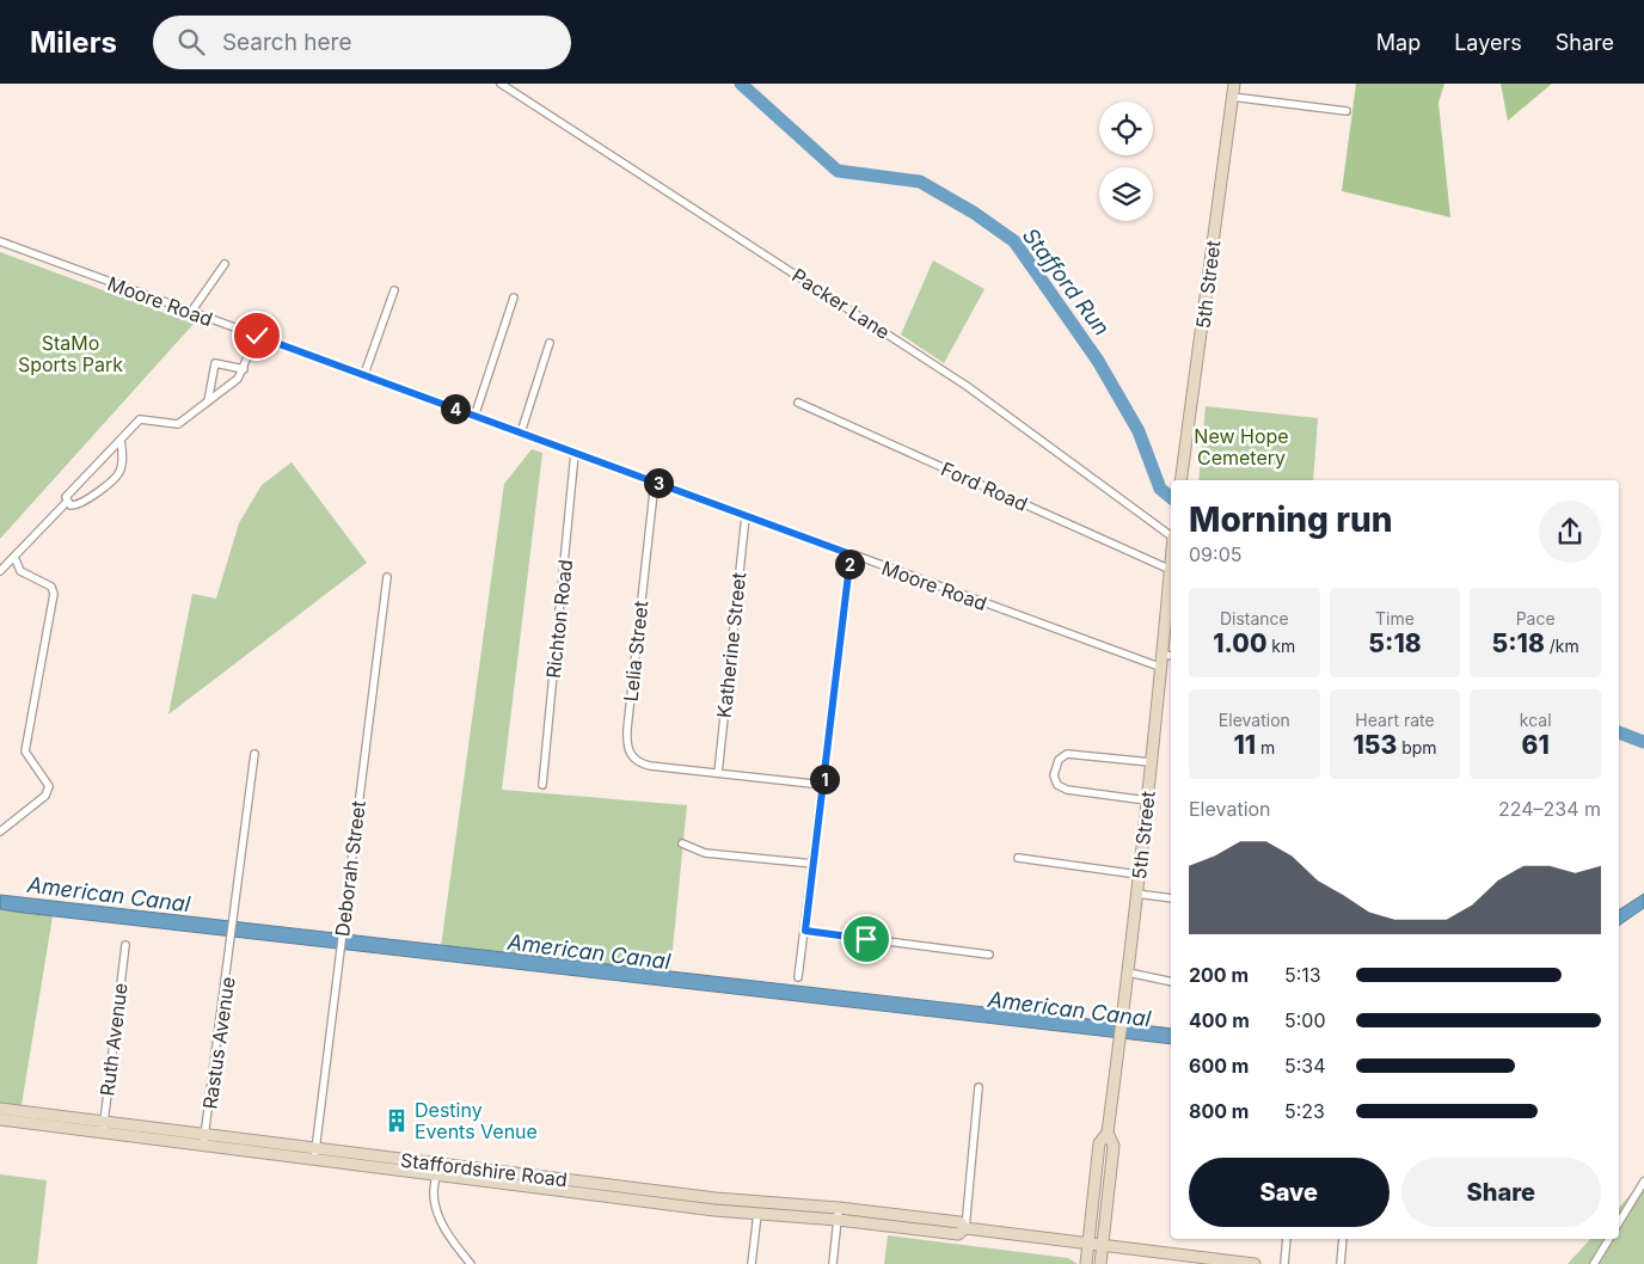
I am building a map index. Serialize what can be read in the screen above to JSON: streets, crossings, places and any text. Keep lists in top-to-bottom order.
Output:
{
  "streets": {
    "main road": ["5th Street", "Staffordshire Road"],
    "street": [
      "Moore Road",
      "Packer Lane",
      "Ford Road",
      "Richton Road",
      "Katherine Street",
      "Lelia Street",
      "Deborah Street",
      "Ruth Avenue",
      "Rastus Avenue"
    ]
  },
  "crossings": [
    ["5th Street", "Moore Road"],
    ["5th Street", "Ford Road"],
    ["5th Street", "Staffordshire Road"],
    ["Moore Road", "Richton Road"],
    ["Moore Road", "Katherine Street"],
    ["Moore Road", "Lelia Street"],
    ["Katherine Street", "Lelia Street"],
    ["Deborah Street", "Staffordshire Road"],
    ["Ruth Avenue", "Staffordshire Road"],
    ["Rastus Avenue", "Staffordshire Road"]
  ],
  "water": ["Stafford Run", "American Canal"],
  "parks": ["StaMo Sports Park", "New Hope Cemetery"],
  "places": {
    "building": ["Destiny Events Venue"]
  },
  "page": {
    "header": "Milers",
    "search": "Search here",
    "nav": ["Map", "Layers", "Share"],
    "pins": [
      "4",
      "3",
      "2",
      "1"
    ],
    "heading": ["Morning run", "09:05"],
    "stats": [
      ["Distance", "1.00 km"],
      ["Time", "5:18"],
      ["Pace", "5:18 /km"],
      ["Elevation", "11 m"],
      ["Heart rate", "153 bpm"],
      ["kcal", "61"]
    ],
    "chart": ["Elevation", "224–234 m"],
    "list": [
      {
        "name": "200 m",
        "note": "5:13"
      },
      {
        "name": "400 m",
        "note": "5:00"
      },
      {
        "name": "600 m",
        "note": "5:34"
      },
      {
        "name": "800 m",
        "note": "5:23"
      }
    ],
    "buttons": ["Save", "Share"]
  }
}
